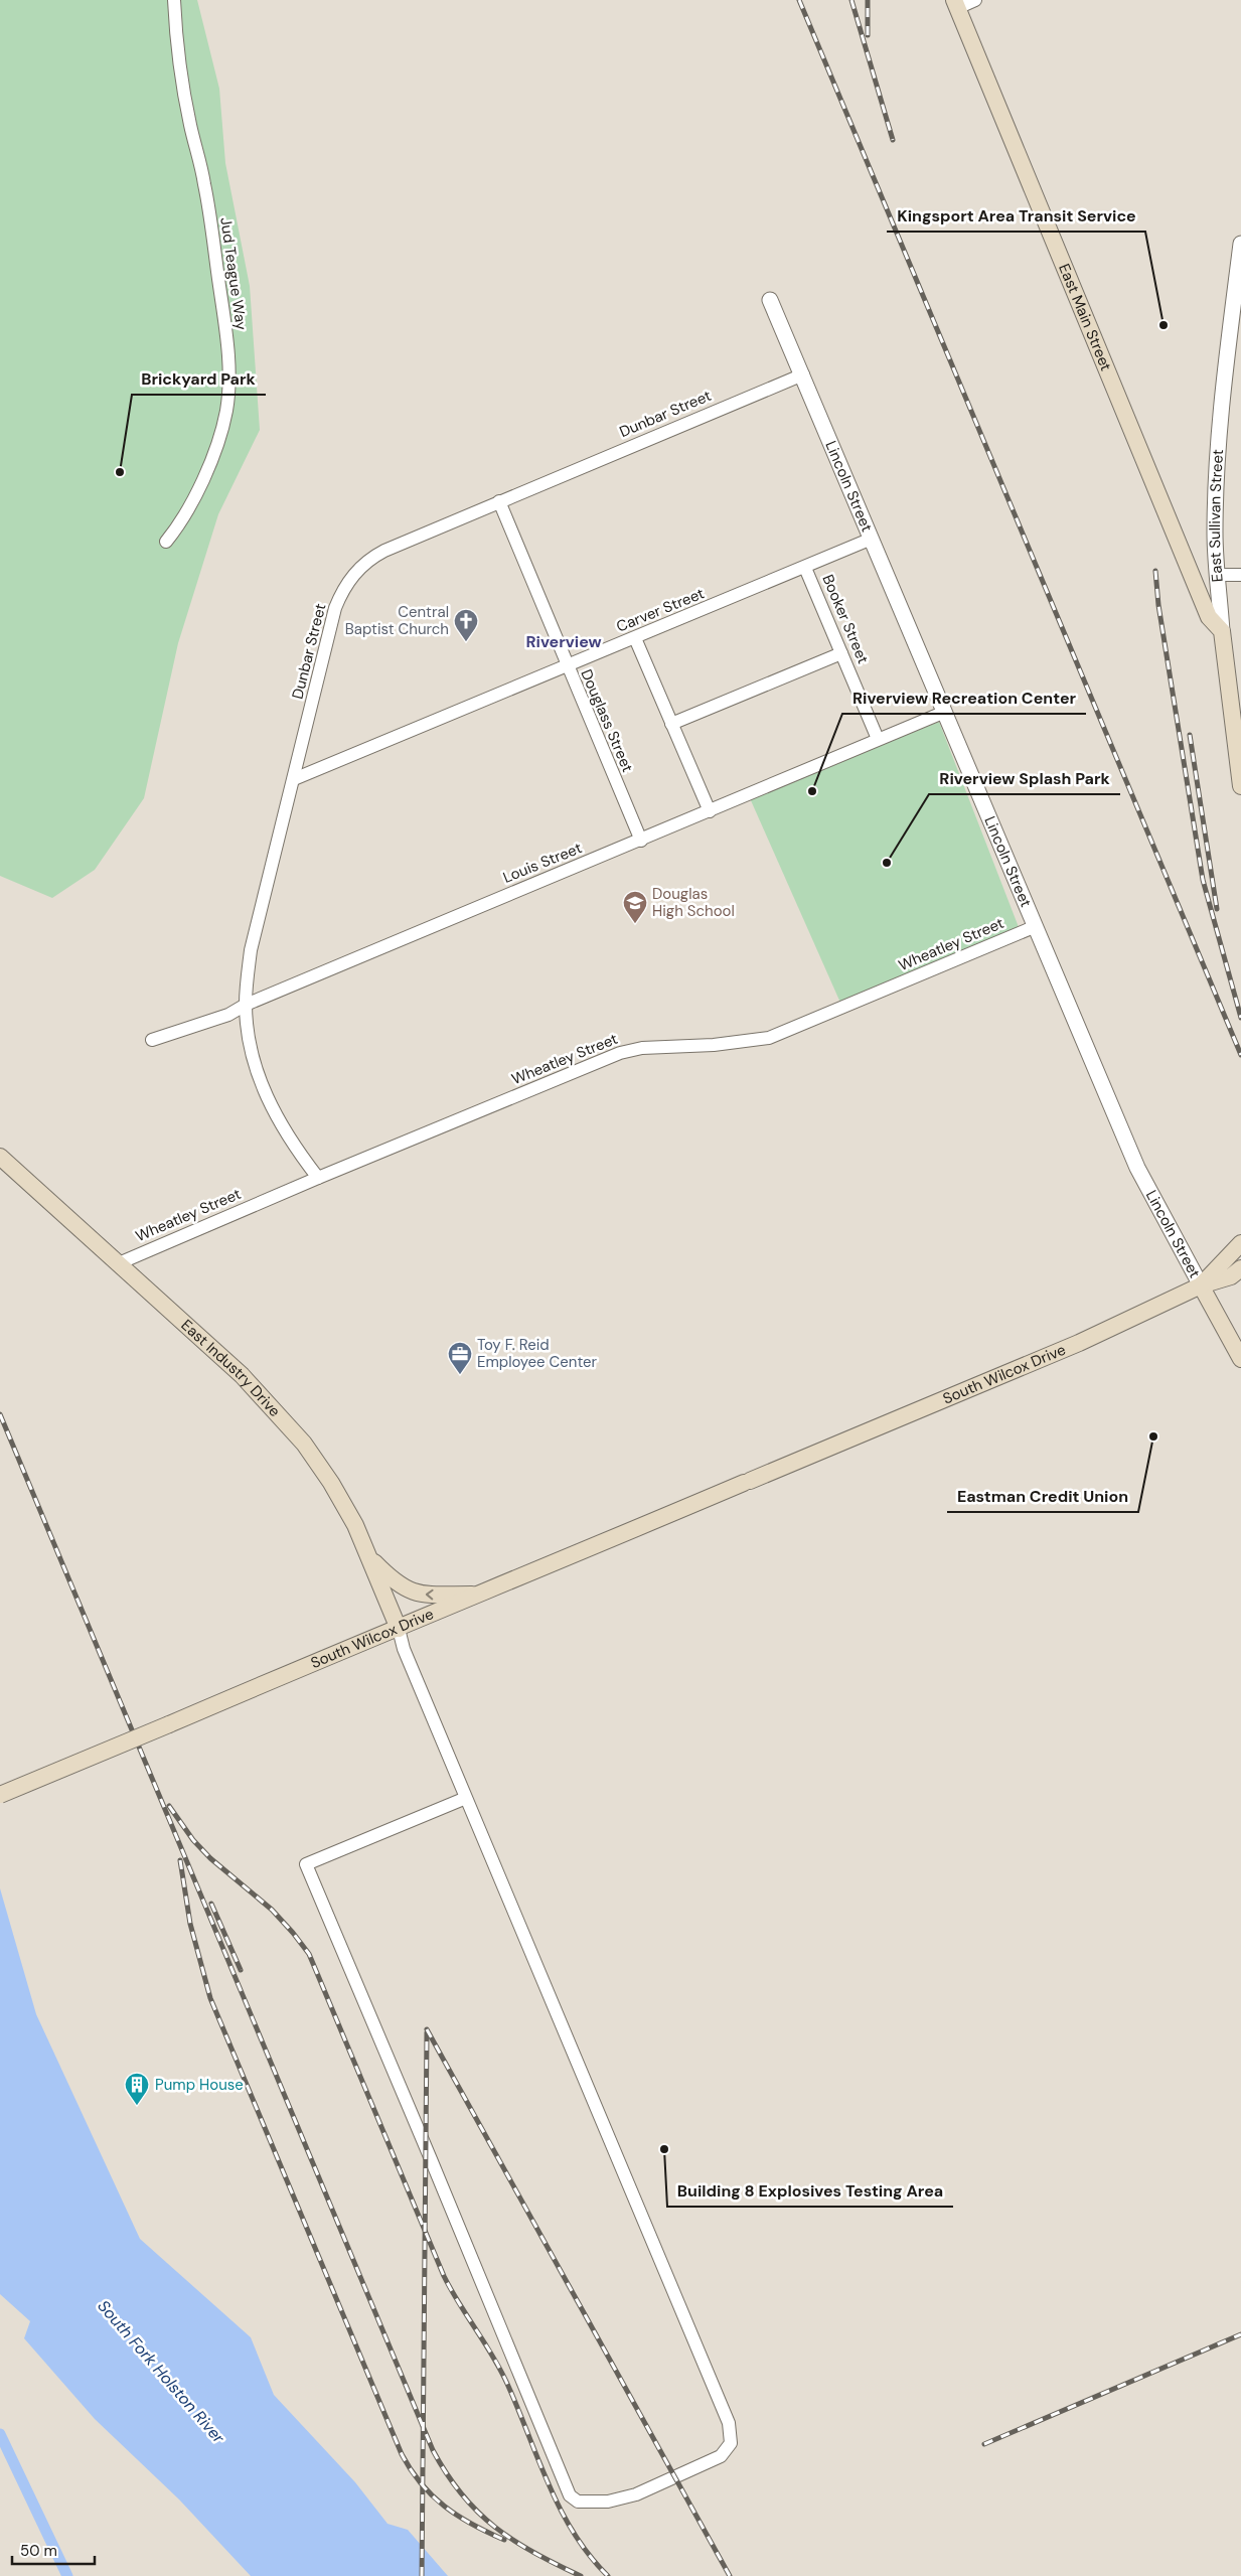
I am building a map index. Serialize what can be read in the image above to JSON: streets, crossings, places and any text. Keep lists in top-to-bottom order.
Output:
{
  "streets": {
    "main road": [
      "East Main Street",
      "Lincoln Street",
      "East Sullivan Street",
      "East Industry Drive",
      "South Wilcox Drive"
    ],
    "street": [
      "Jud Teague Way",
      "Dunbar Street",
      "Carver Street",
      "Booker Street",
      "Douglass Street",
      "Louis Street",
      "Wheatley Street"
    ]
  },
  "crossings": [
    ["East Main Street", "East Sullivan Street"],
    ["Dunbar Street", "Lincoln Street"],
    ["Dunbar Street", "Carver Street"],
    ["Dunbar Street", "Douglass Street"],
    ["Dunbar Street", "Louis Street"],
    ["Dunbar Street", "Wheatley Street"],
    ["Lincoln Street", "Carver Street"],
    ["Lincoln Street", "Louis Street"],
    ["Lincoln Street", "Wheatley Street"],
    ["Lincoln Street", "South Wilcox Drive"],
    ["Carver Street", "Booker Street"],
    ["Carver Street", "Douglass Street"],
    ["Booker Street", "Louis Street"],
    ["Douglass Street", "Louis Street"],
    ["Wheatley Street", "East Industry Drive"],
    ["East Industry Drive", "South Wilcox Drive"]
  ],
  "districts": ["Riverview"],
  "water": ["South Fork Holston River"],
  "places": {
    "other": [
      "Kingsport Area Transit Service",
      "Brickyard Park",
      "Riverview Recreation Center",
      "Riverview Splash Park",
      "Eastman Credit Union",
      "Building 8 Explosives Testing Area"
    ],
    "church": ["Central Baptist Church"],
    "school or university": ["Douglas High School"],
    "office": ["Toy F. Reid Employee Center"],
    "building": ["Pump House"]
  },
  "scale_bar": "50 m"
}
